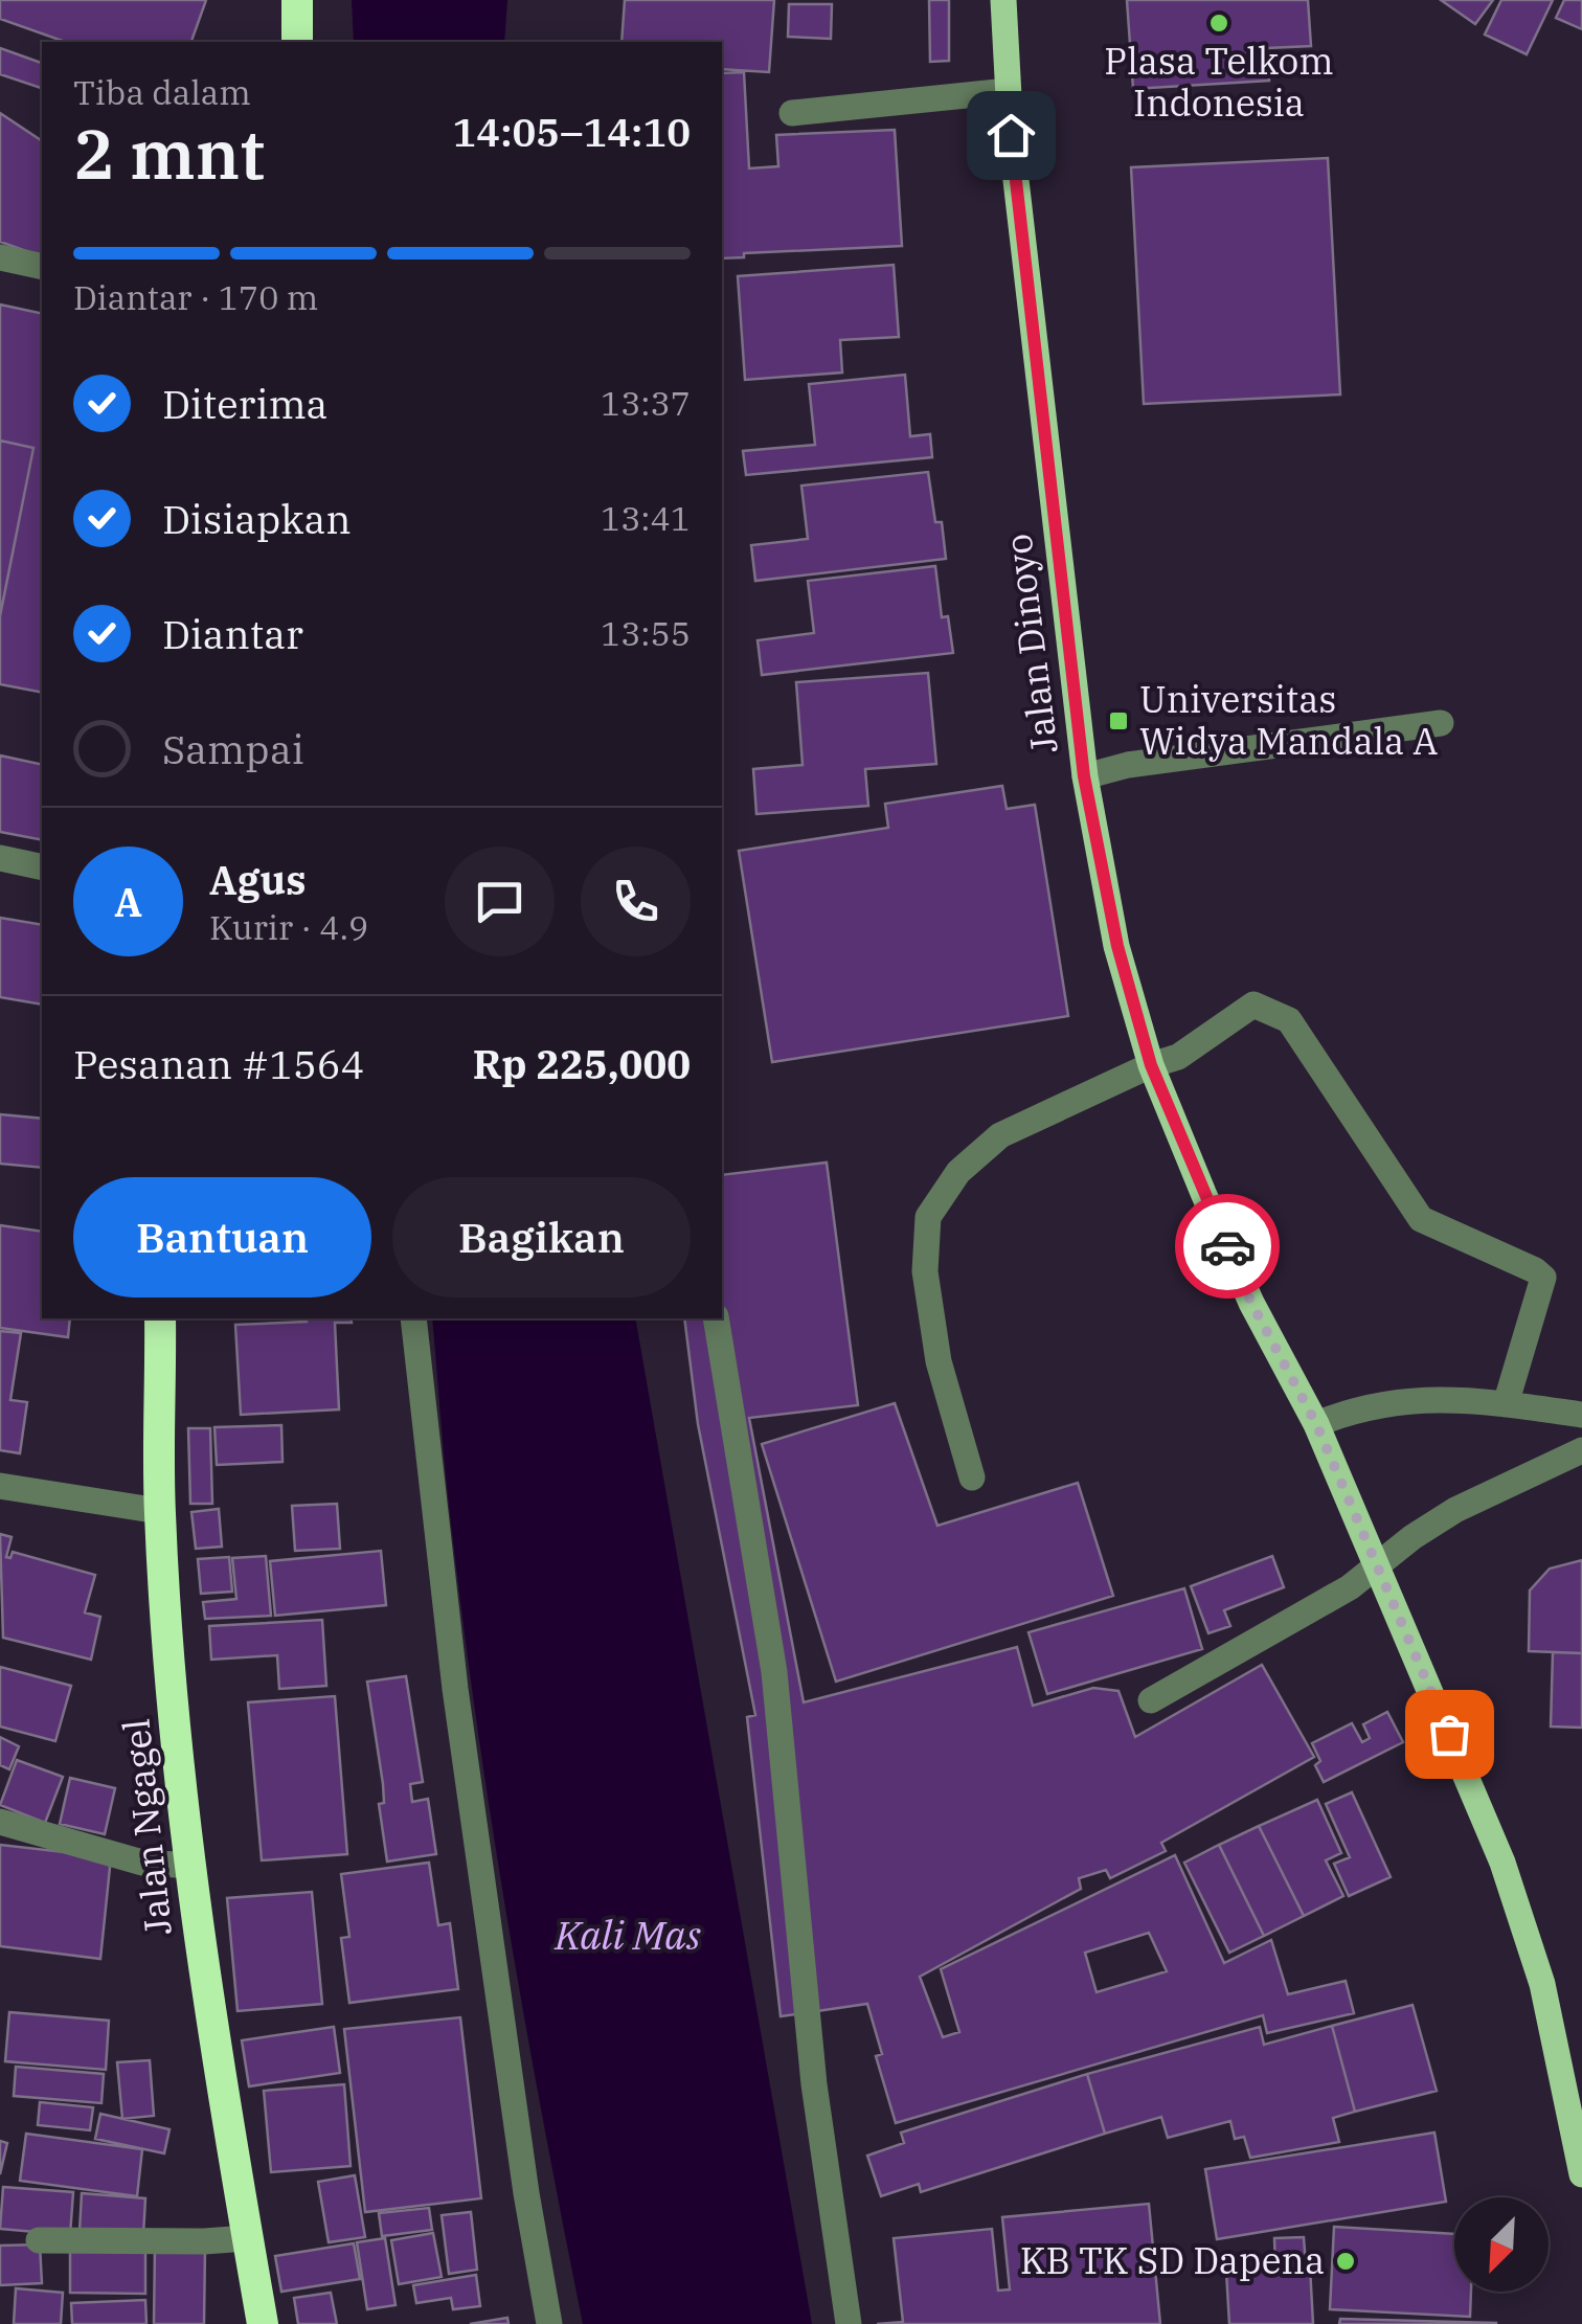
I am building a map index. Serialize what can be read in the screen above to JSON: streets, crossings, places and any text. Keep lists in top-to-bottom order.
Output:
{
  "streets": {
    "highway": ["Jalan Ngagel"],
    "main road": ["Jalan Dinoyo"]
  },
  "water": ["Kali Mas"],
  "places": {
    "other": ["Plasa Telkom Indonesia", "KB TK SD Dapena"],
    "transit": ["Universitas Widya Mandala A"]
  },
  "north": "bottom left",
  "page": {
    "heading": ["2 mnt", "Tiba dalam", "14:05–14:10"],
    "panel": [
      "Agus",
      "Kurir · 4.9",
      "Pesanan #1564",
      "Rp 225,000"
    ],
    "bar": "Diantar · 170 m",
    "list": [
      ["Diterima", "13:37"],
      ["Disiapkan", "13:41"],
      ["Diantar", "13:55"],
      "Sampai"
    ],
    "round": "A",
    "buttons": ["Bantuan", "Bagikan"]
  }
}
